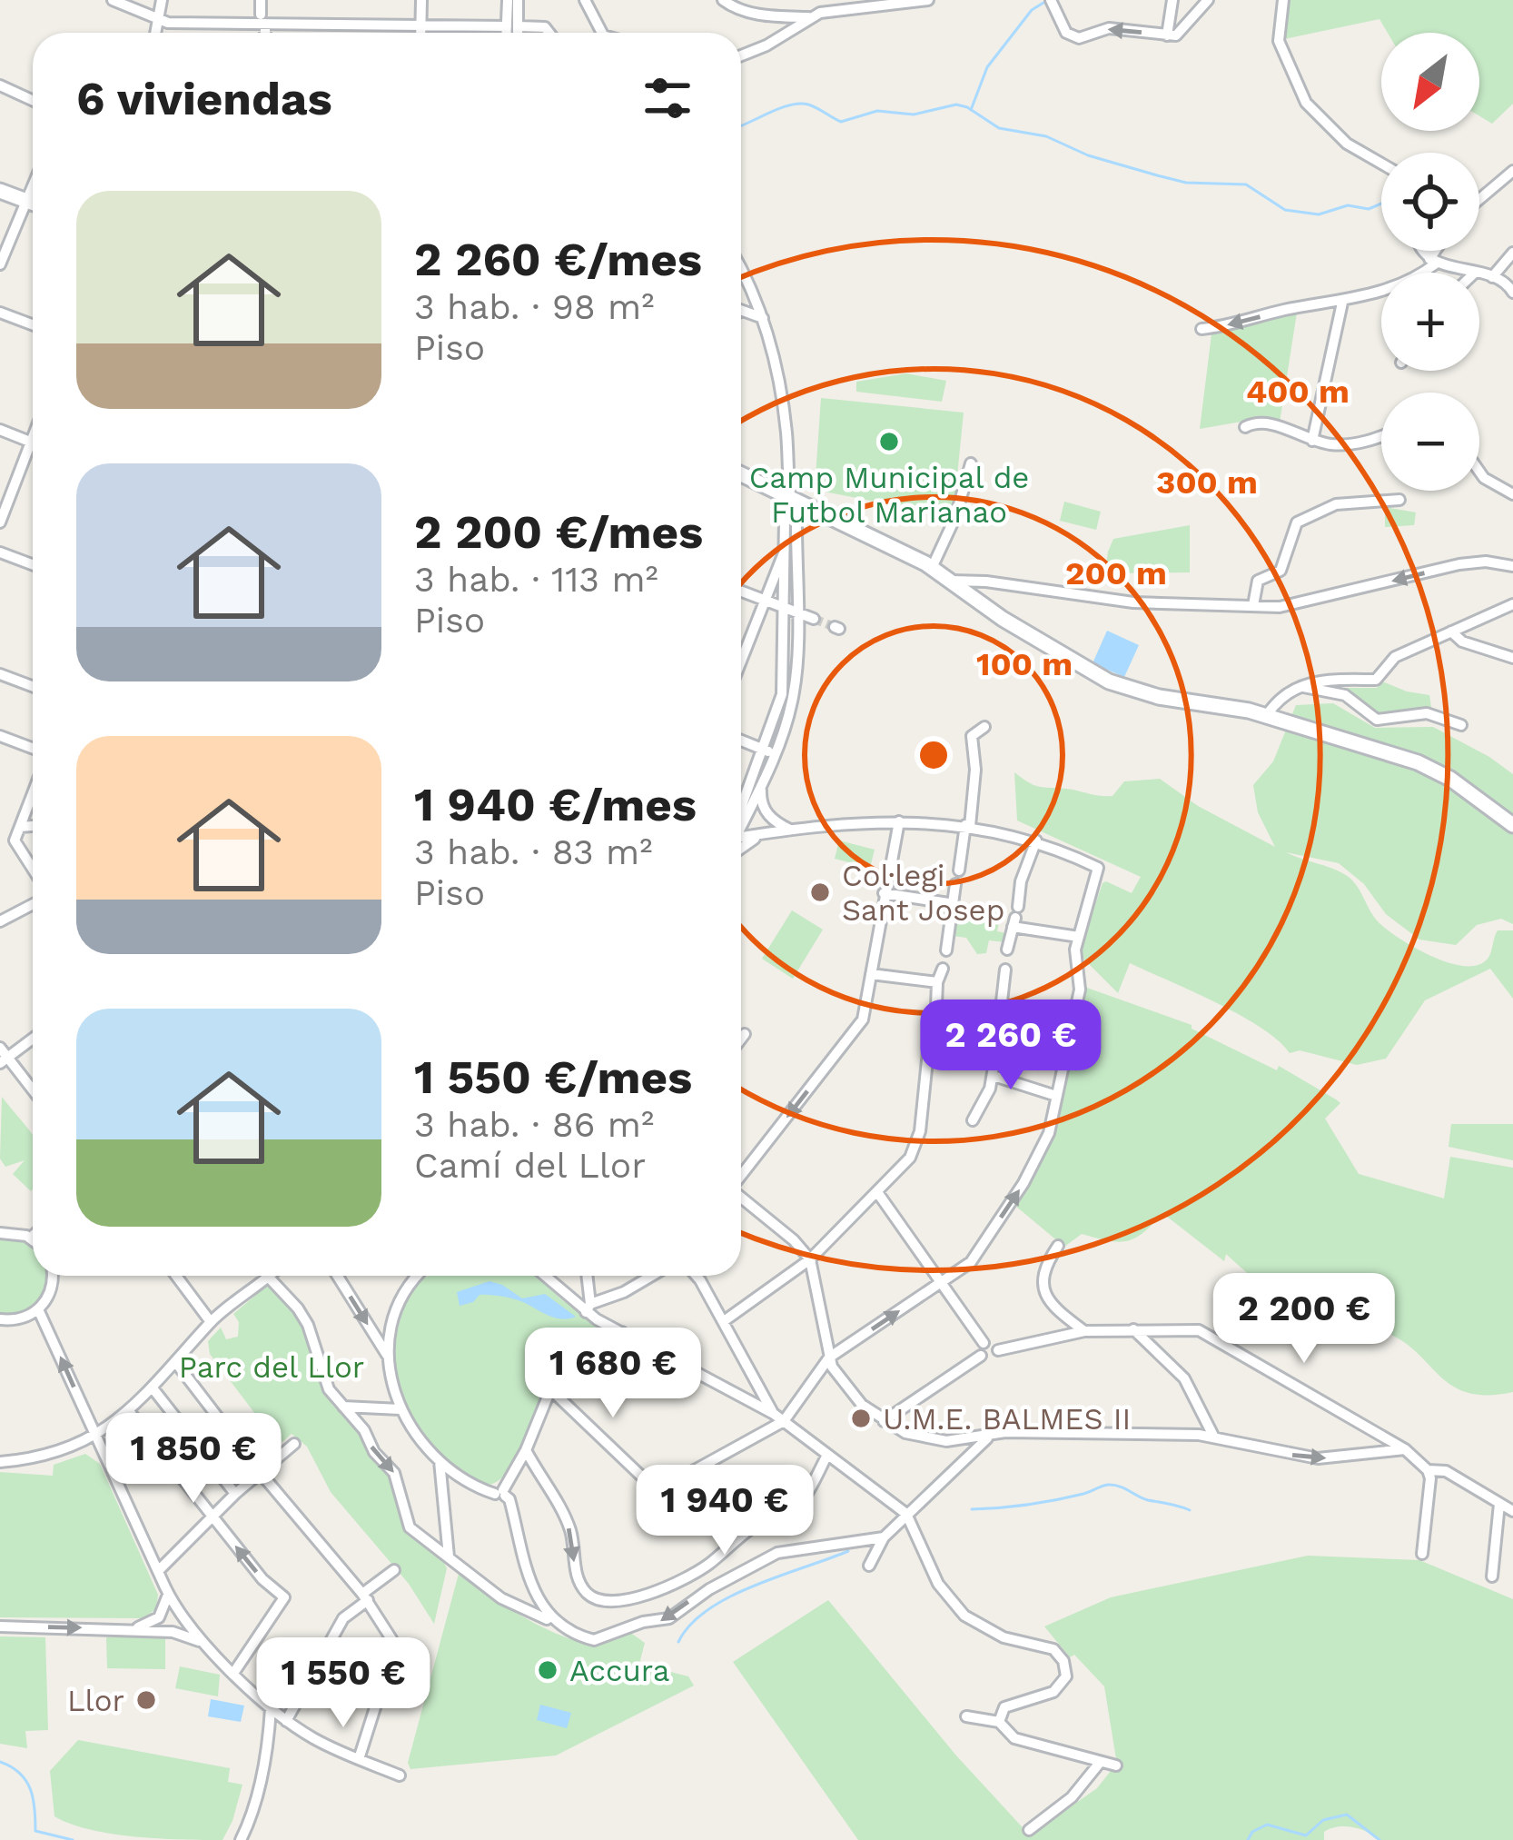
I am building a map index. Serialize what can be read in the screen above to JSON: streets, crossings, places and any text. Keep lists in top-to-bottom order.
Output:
{
  "parks": ["Parc del Llor"],
  "places": [
    "Camp Municipal de Futbol Marianao",
    "Col·legi Sant Josep",
    "U.M.E. BALMES II",
    "Accura",
    "Llor"
  ],
  "north": "bottom left",
  "page": {
    "map_buttons": ["+", "−"],
    "heading": "6 viviendas",
    "list": [
      {
        "name": "2 260 €/mes",
        "note": "3 hab. · 98 m² · Piso"
      },
      {
        "name": "2 200 €/mes",
        "note": "3 hab. · 113 m² · Piso"
      },
      {
        "name": "1 940 €/mes",
        "note": "3 hab. · 83 m² · Piso"
      },
      {
        "name": "1 550 €/mes",
        "note": "3 hab. · 86 m² · Camí del Llor"
      }
    ],
    "price": [
      "2 260 €",
      "2 200 €",
      "1 680 €",
      "1 850 €",
      "1 940 €",
      "1 550 €"
    ]
  },
  "rings": [
    "400 m",
    "300 m",
    "200 m",
    "100 m"
  ]
}
